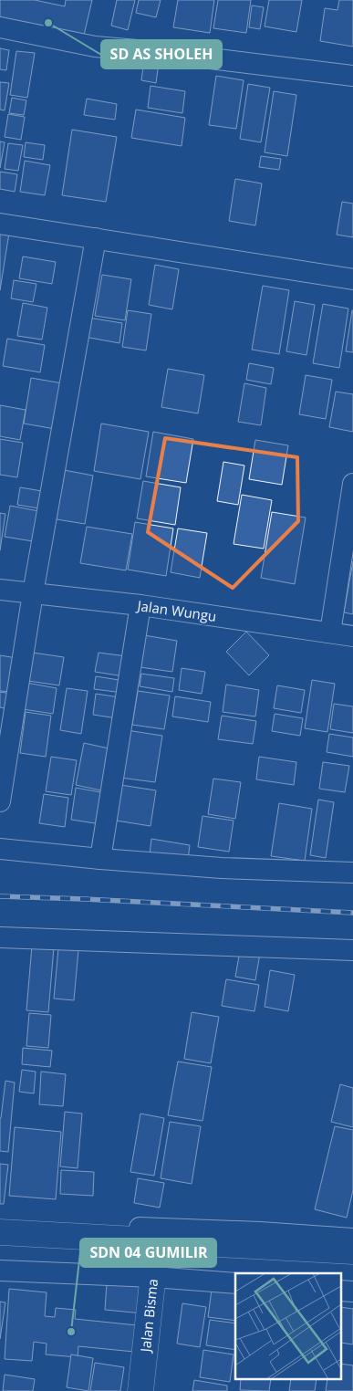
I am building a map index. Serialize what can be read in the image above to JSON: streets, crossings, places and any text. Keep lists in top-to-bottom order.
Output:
{
  "streets": {
    "main road": ["Jalan Bisma"],
    "street": ["Jalan Wungu"]
  },
  "places": ["SD AS SHOLEH", "SDN 04 GUMILIR"]
}
